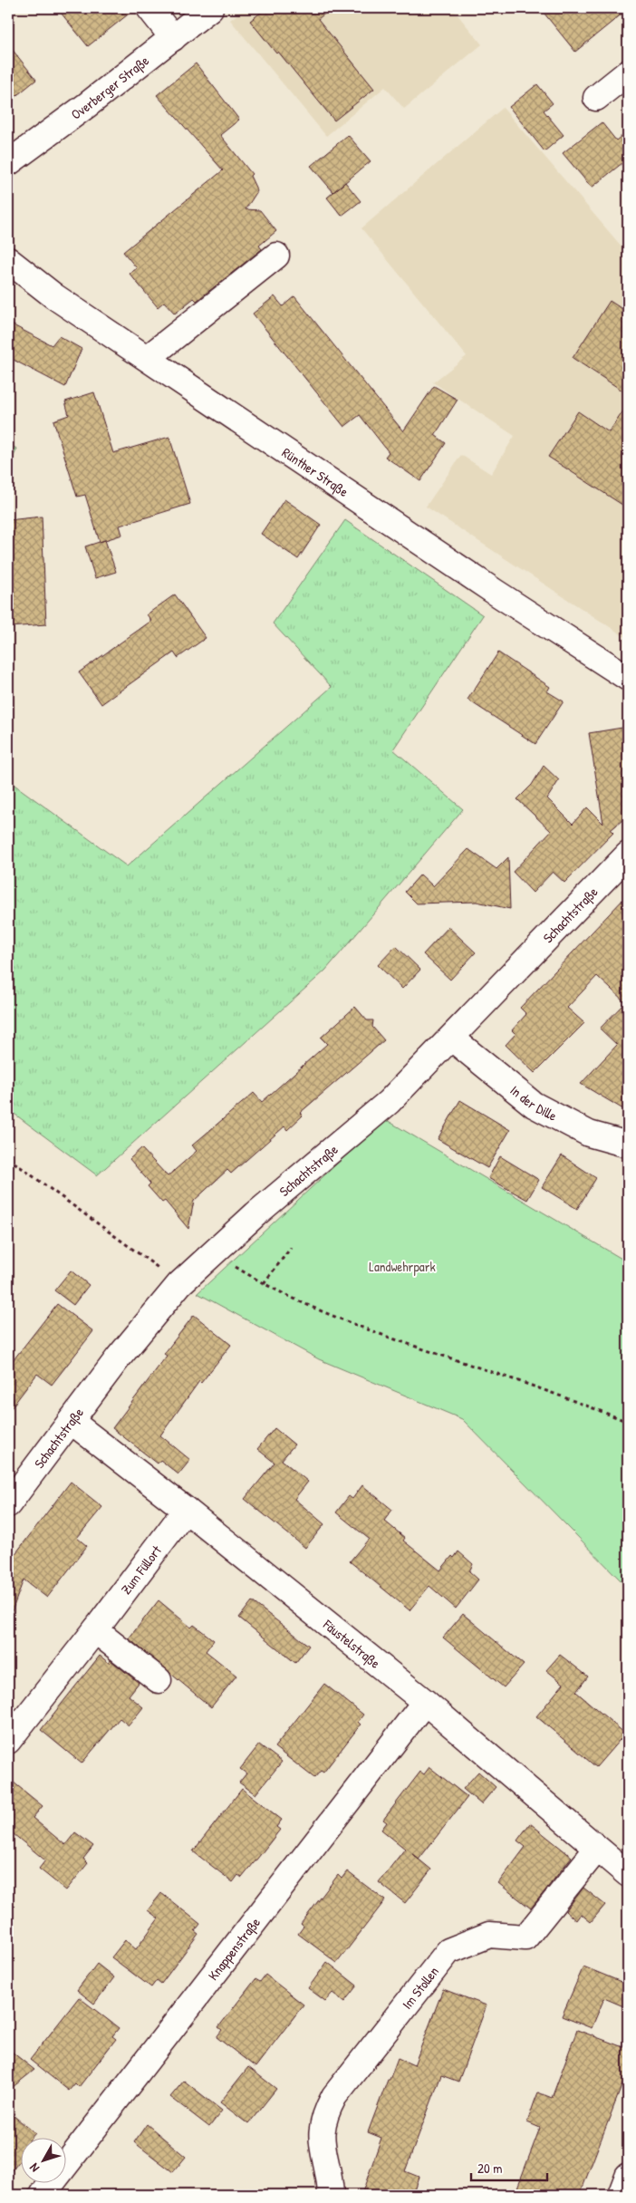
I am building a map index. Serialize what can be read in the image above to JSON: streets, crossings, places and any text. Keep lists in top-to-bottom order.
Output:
{
  "streets": {
    "street": [
      "Overberger Straße",
      "Rünther Straße",
      "Schachtstraße",
      "In der Dille",
      "Zum Füllort",
      "Fäustelstraße",
      "Knappenstraße",
      "Im Stollen"
    ]
  },
  "crossings": [
    ["Schachtstraße", "In der Dille"],
    ["Schachtstraße", "Fäustelstraße"],
    ["Zum Füllort", "Fäustelstraße"],
    ["Fäustelstraße", "Knappenstraße"],
    ["Fäustelstraße", "Im Stollen"]
  ],
  "parks": ["Landwehrpark"],
  "scale_bar": "20 m",
  "north": "bottom left"
}
